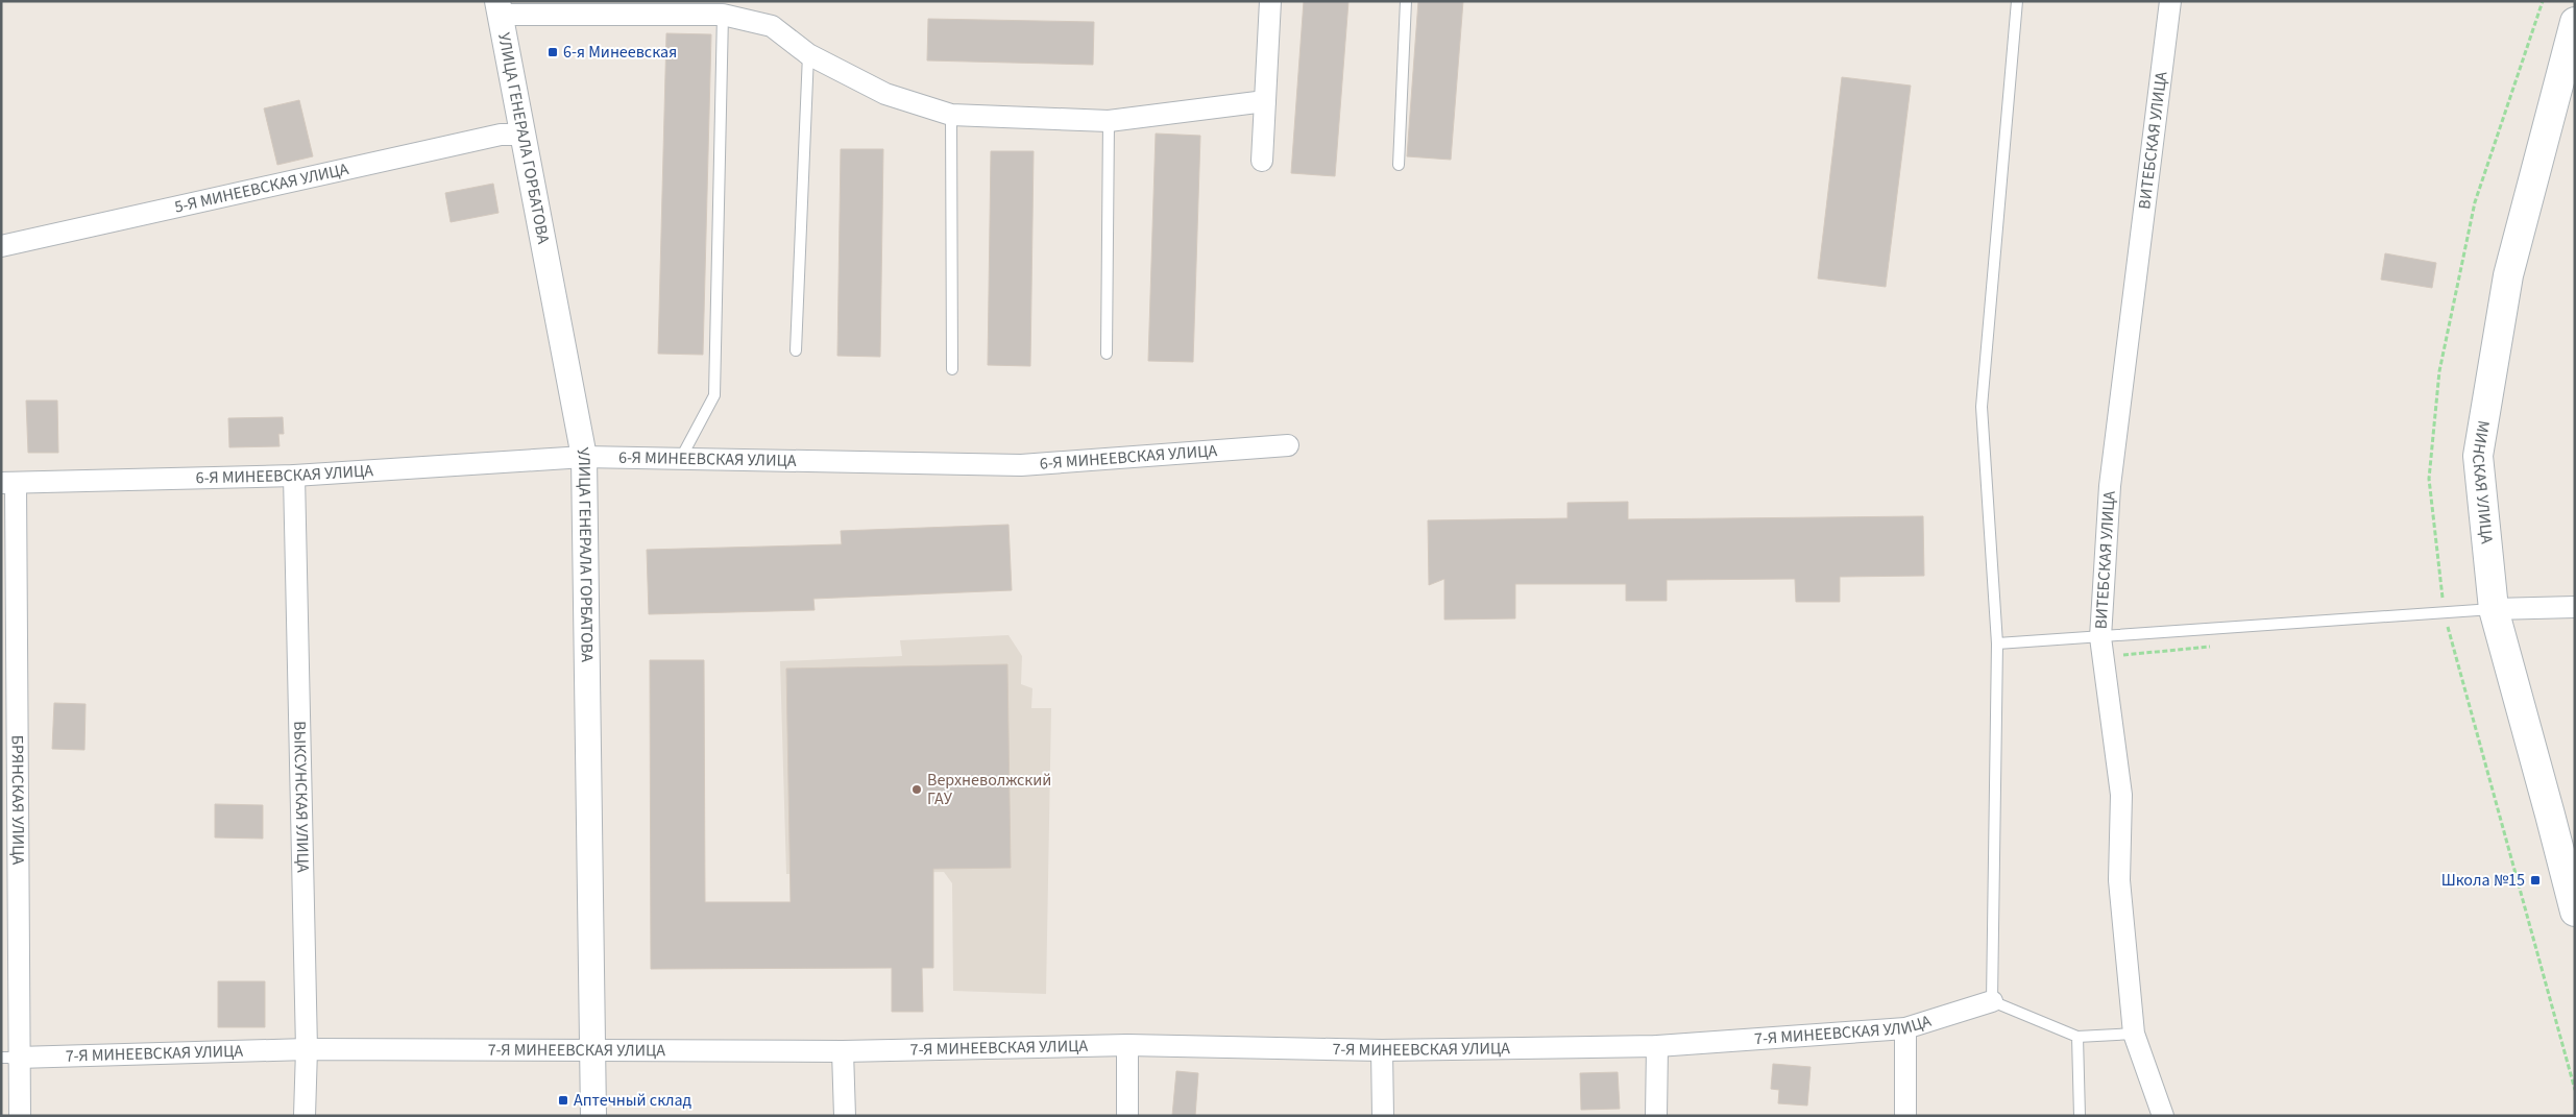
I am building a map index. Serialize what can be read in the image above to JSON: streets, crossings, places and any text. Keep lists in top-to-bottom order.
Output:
{
  "streets": {
    "main road": ["МИНСКАЯ УЛИЦА"],
    "street": [
      "УЛИЦА ГЕНЕРАЛА ГОРБАТОВА",
      "ВИТЕБСКАЯ УЛИЦА",
      "5-Я МИНЕЕВСКАЯ УЛИЦА",
      "6-Я МИНЕЕВСКАЯ УЛИЦА",
      "ВЫКСУНСКАЯ УЛИЦА",
      "БРЯНСКАЯ УЛИЦА",
      "7-Я МИНЕЕВСКАЯ УЛИЦА"
    ]
  },
  "crossings": [
    ["УЛИЦА ГЕНЕРАЛА ГОРБАТОВА", "5-Я МИНЕЕВСКАЯ УЛИЦА"],
    ["УЛИЦА ГЕНЕРАЛА ГОРБАТОВА", "6-Я МИНЕЕВСКАЯ УЛИЦА"],
    ["УЛИЦА ГЕНЕРАЛА ГОРБАТОВА", "7-Я МИНЕЕВСКАЯ УЛИЦА"],
    ["6-Я МИНЕЕВСКАЯ УЛИЦА", "ВЫКСУНСКАЯ УЛИЦА"],
    ["6-Я МИНЕЕВСКАЯ УЛИЦА", "БРЯНСКАЯ УЛИЦА"],
    ["ВЫКСУНСКАЯ УЛИЦА", "7-Я МИНЕЕВСКАЯ УЛИЦА"],
    ["БРЯНСКАЯ УЛИЦА", "7-Я МИНЕЕВСКАЯ УЛИЦА"]
  ],
  "places": {
    "transit": ["6-я Минеевская", "Школа №15", "Аптечный склад"],
    "other": ["Верхневолжский ГАУ"]
  }
}
